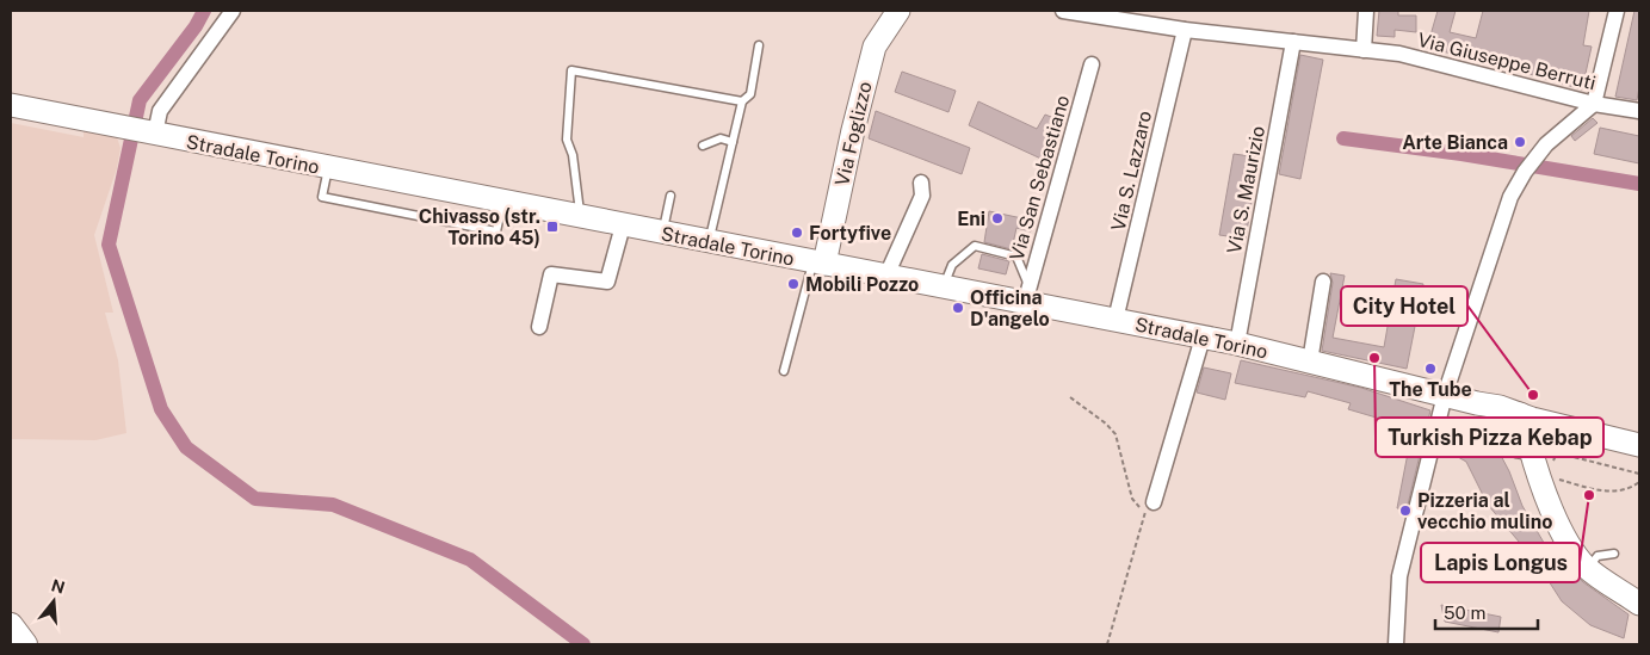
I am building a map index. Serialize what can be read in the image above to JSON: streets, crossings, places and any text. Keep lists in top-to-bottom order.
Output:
{
  "streets": {
    "main road": ["Via Foglizzo", "Stradale Torino"],
    "street": [
      "Via Giuseppe Berruti",
      "Via S. Lazzaro",
      "Via San Sebastiano",
      "Via S. Maurizio"
    ]
  },
  "crossings": [
    ["Via Giuseppe Berruti", "Via S. Lazzaro"],
    ["Via Giuseppe Berruti", "Via S. Maurizio"],
    ["Via Foglizzo", "Stradale Torino"],
    ["Stradale Torino", "Via S. Lazzaro"],
    ["Stradale Torino", "Via San Sebastiano"],
    ["Stradale Torino", "Via S. Maurizio"]
  ],
  "places": {
    "other": [
      "Arte Bianca",
      "Eni",
      "Fortyfive",
      "Mobili Pozzo",
      "Officina D'angelo",
      "Turkish Pizza Kebap",
      "The Tube",
      "City Hotel",
      "Lapis Longus",
      "Pizzeria al vecchio mulino"
    ],
    "transit": ["Chivasso (str. Torino 45)"]
  },
  "scale_bar": "50 m",
  "north": "top"
}
